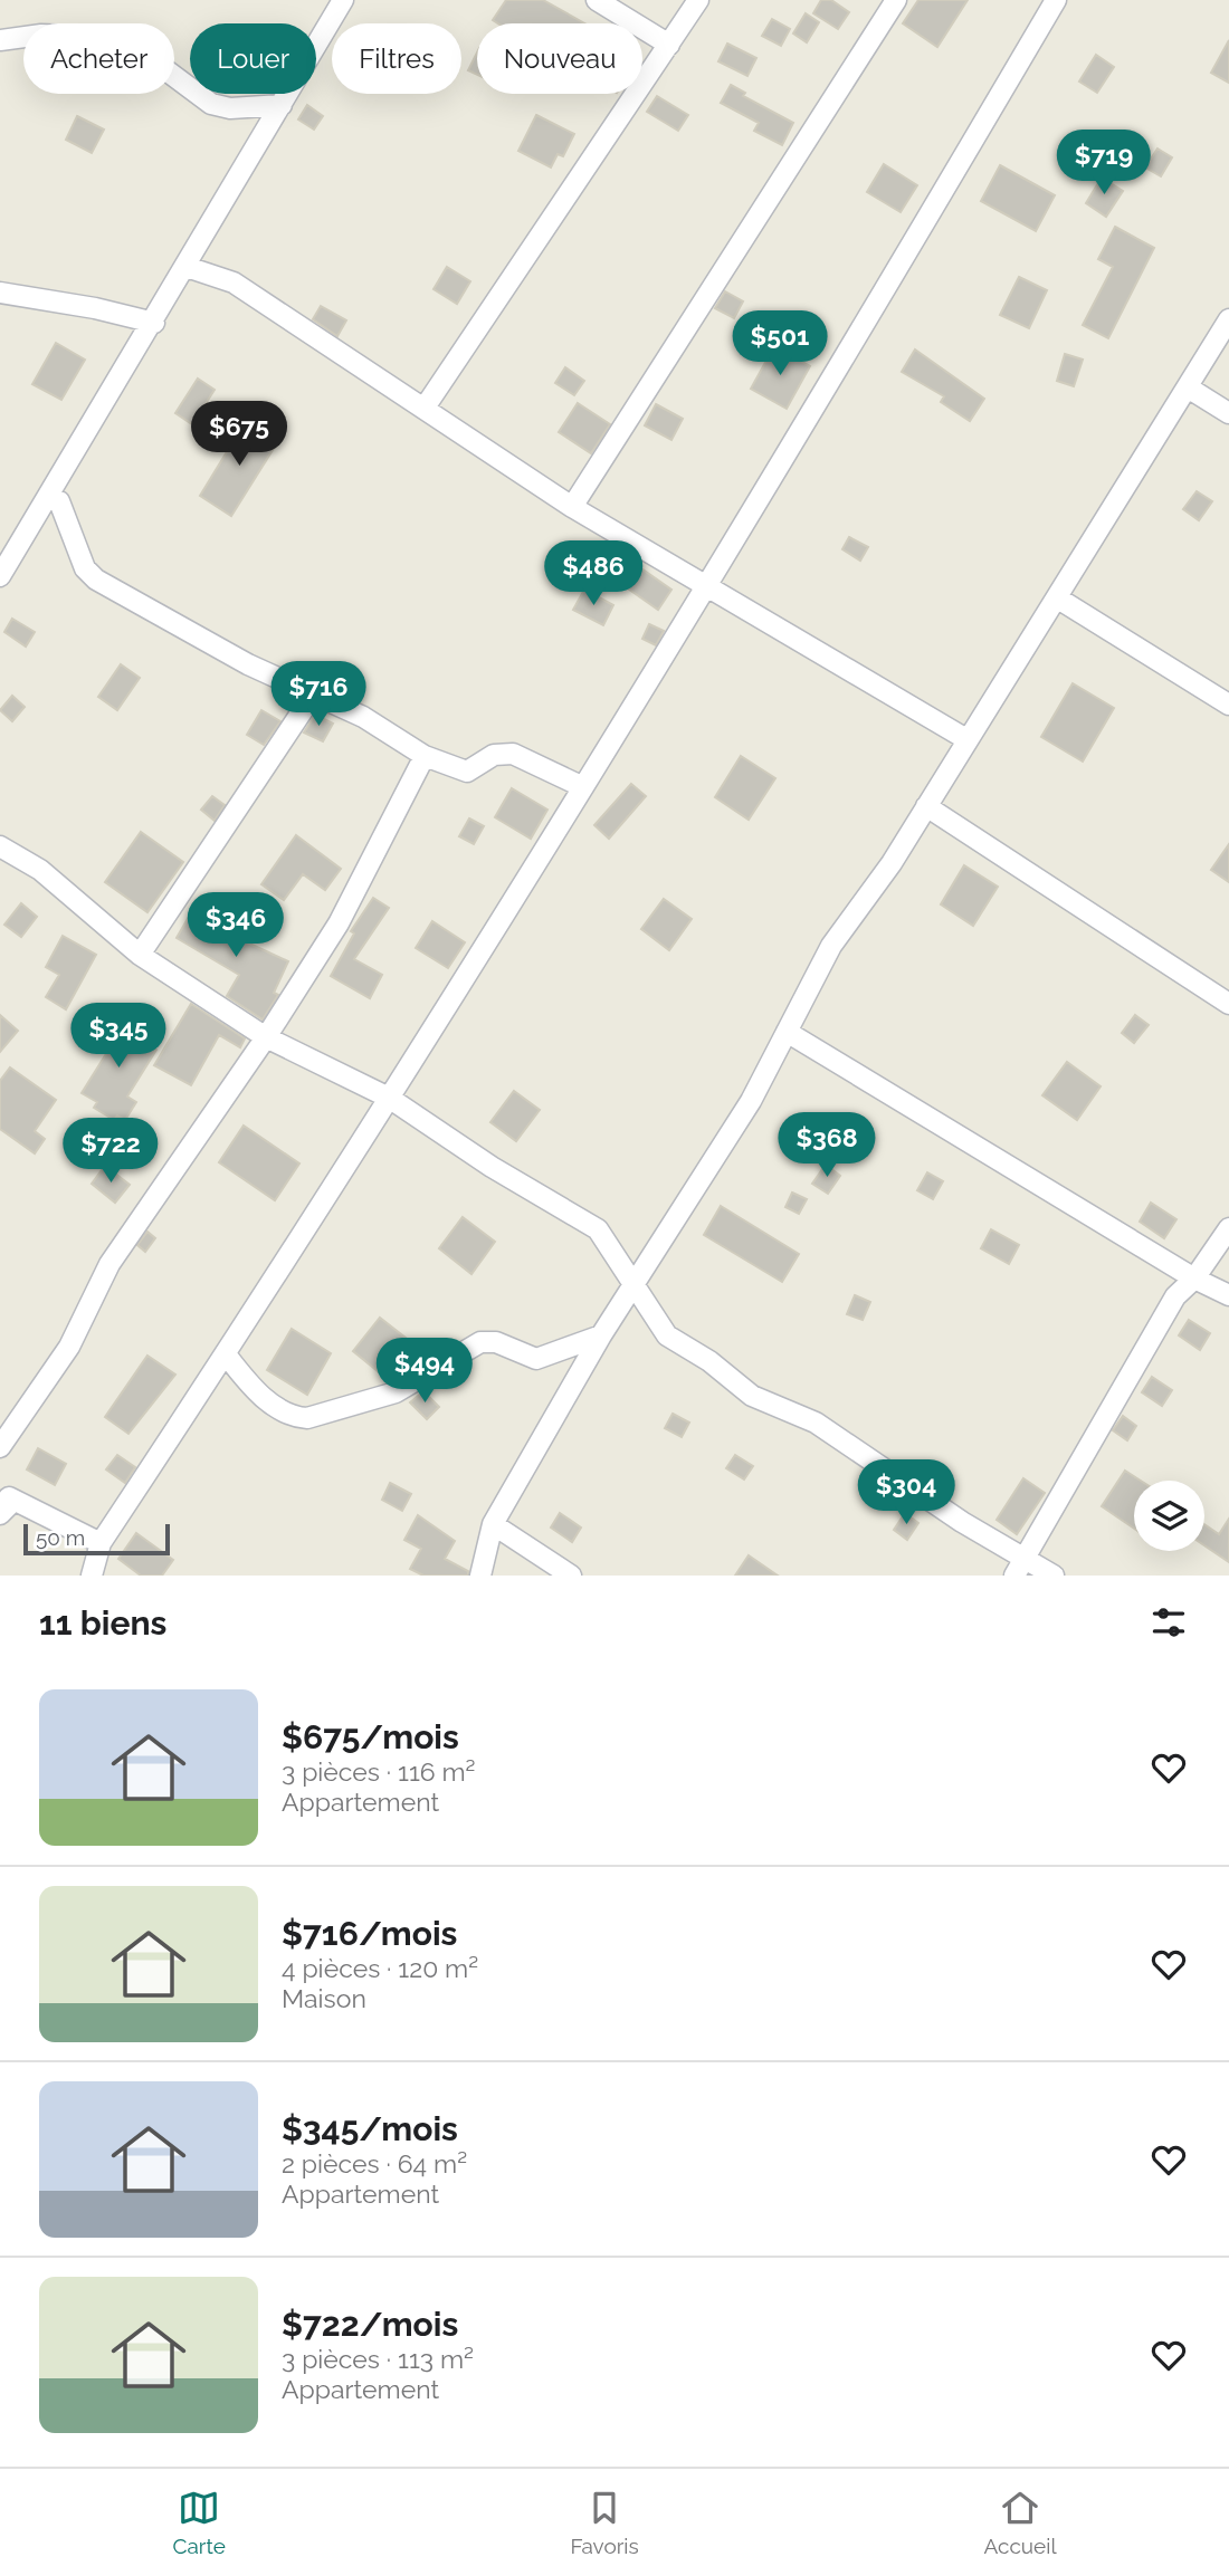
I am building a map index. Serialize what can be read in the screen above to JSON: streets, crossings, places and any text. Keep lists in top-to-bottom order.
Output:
{
  "scale_bar": "50 m",
  "page": {
    "chip": [
      "Acheter",
      "Louer",
      "Filtres",
      "Nouveau"
    ],
    "price": [
      "$719",
      "$501",
      "$675",
      "$486",
      "$716",
      "$346",
      "$345",
      "$368",
      "$722",
      "$494",
      "$304"
    ],
    "scale": "50 m",
    "heading": "11 biens",
    "list": [
      {
        "name": "$675/mois",
        "note": "3 pièces · 116 m² · Appartement"
      },
      {
        "name": "$716/mois",
        "note": "4 pièces · 120 m² · Maison"
      },
      {
        "name": "$345/mois",
        "note": "2 pièces · 64 m² · Appartement"
      },
      {
        "name": "$722/mois",
        "note": "3 pièces · 113 m² · Appartement"
      }
    ],
    "tabs": ["Carte", "Favoris", "Accueil"]
  }
}
